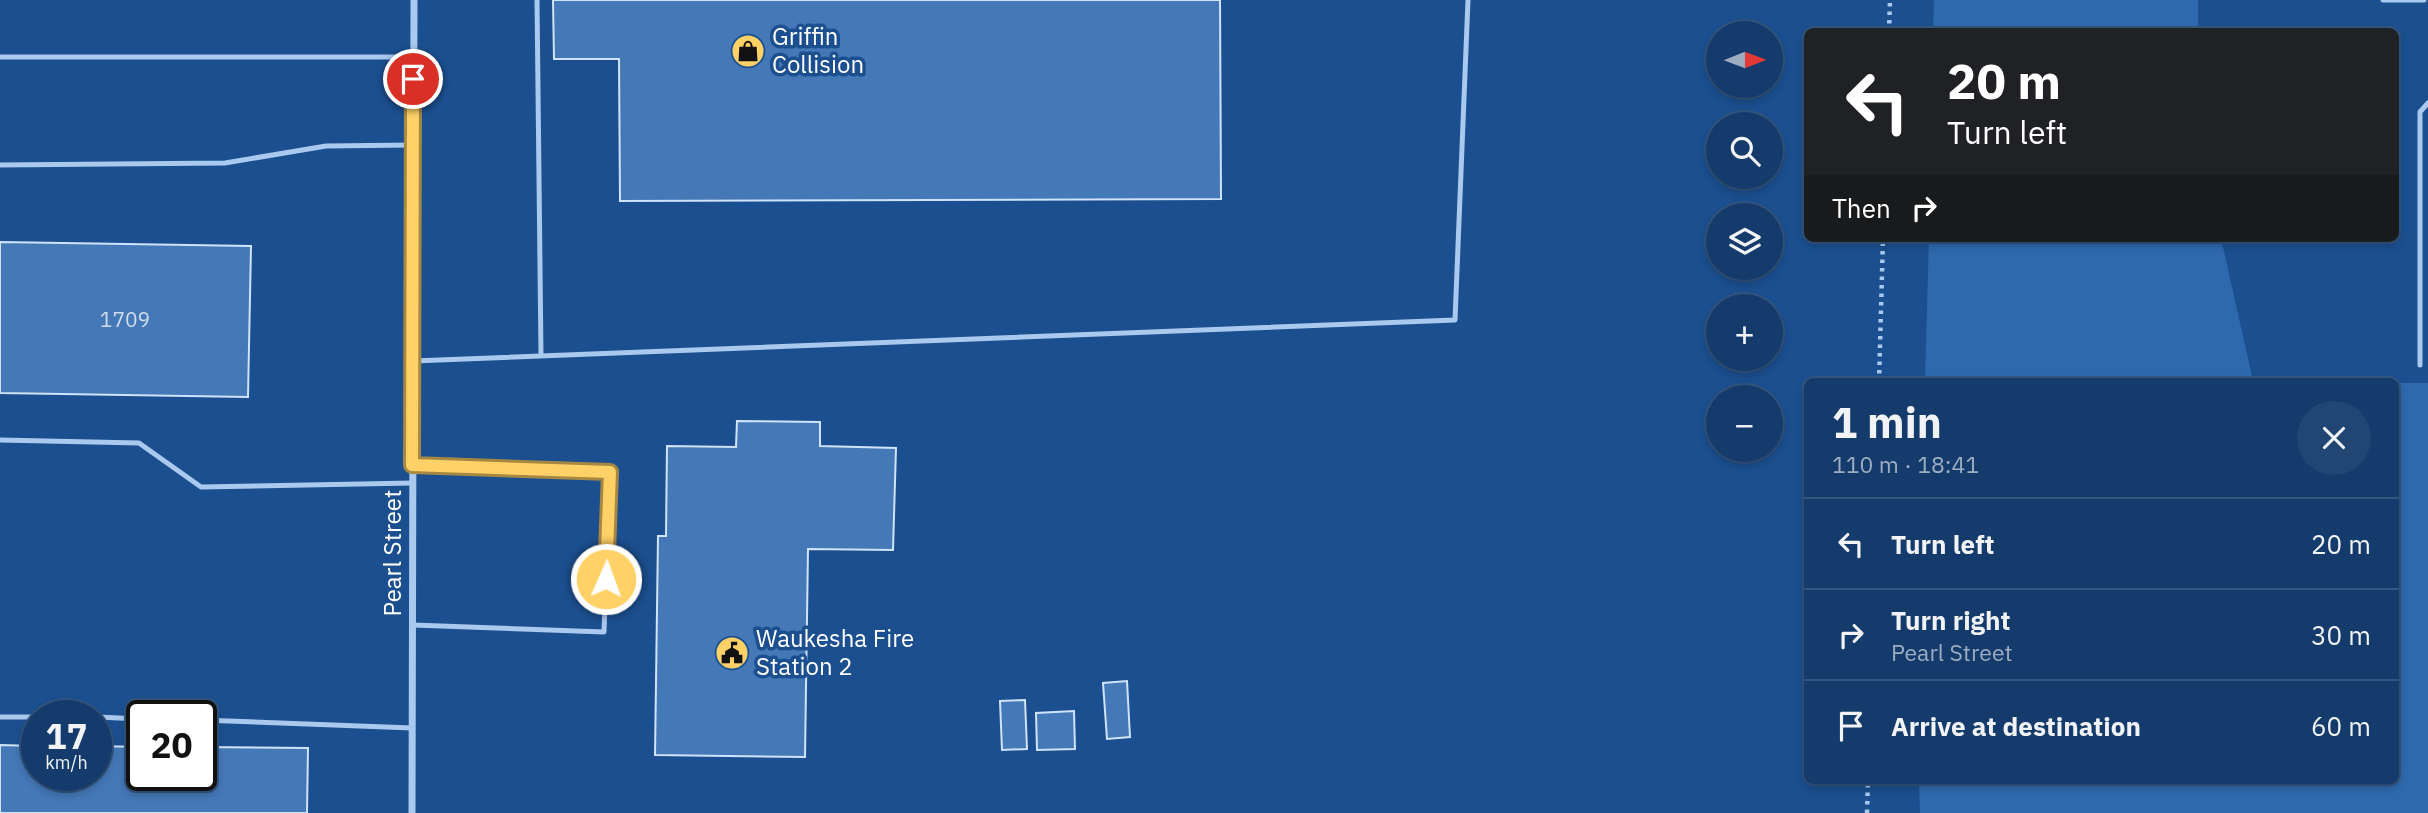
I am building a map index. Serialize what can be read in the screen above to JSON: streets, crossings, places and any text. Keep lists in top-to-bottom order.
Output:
{
  "streets": {
    "street": ["Pearl Street"]
  },
  "places": {
    "shop": ["Griffin Collision"],
    "public building": ["Waukesha Fire Station 2"]
  },
  "house_numbers": ["1709"],
  "north": "right",
  "page": {
    "map_buttons": ["+", "−"],
    "turn": ["20 m", "Turn left"],
    "then": "Then",
    "heading": ["1 min", "110 m · 18:41"],
    "list": [
      {
        "name": "Turn left",
        "value": "20 m"
      },
      {
        "name": "Turn right",
        "note": "Pearl Street",
        "value": "30 m"
      },
      {
        "name": "Arrive at destination",
        "value": "60 m"
      }
    ],
    "speed": "17 km/h",
    "limit": "20"
  }
}
